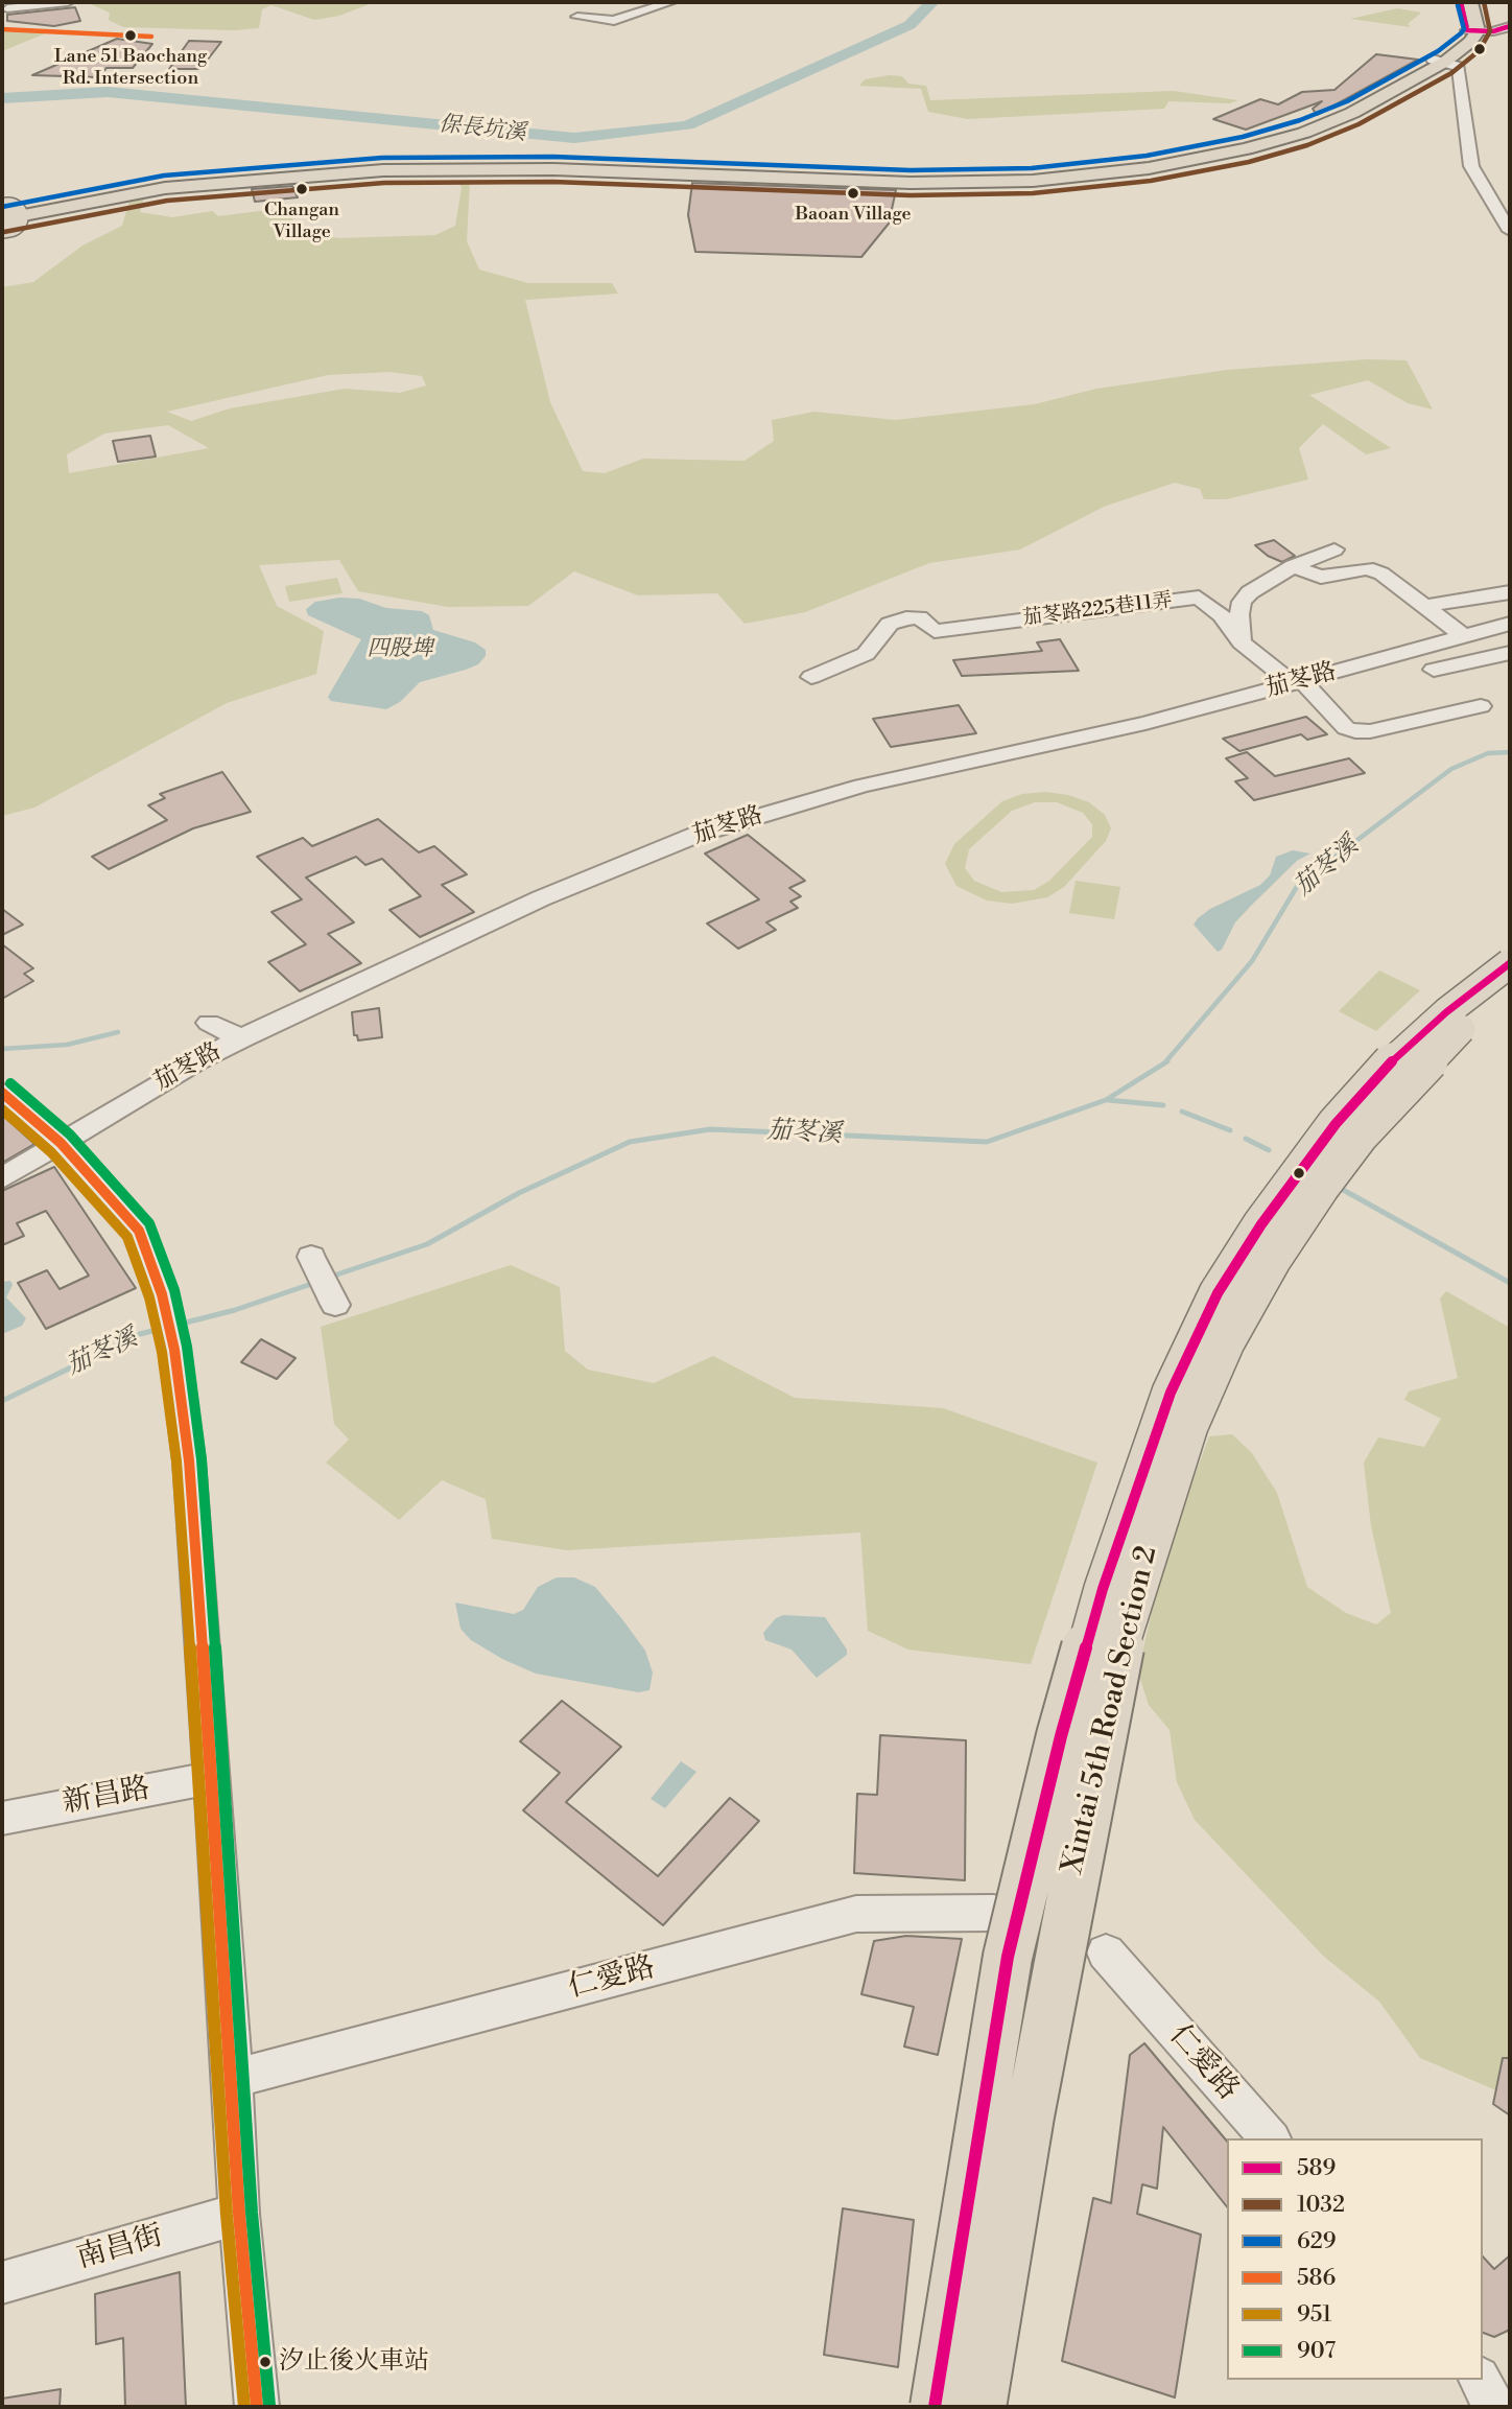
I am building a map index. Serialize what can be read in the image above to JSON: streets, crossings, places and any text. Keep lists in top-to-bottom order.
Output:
{
  "streets": {
    "main road": ["Xintai 5th Road Section 2"],
    "street": [
      "茄苳路225巷11弄",
      "茄苳路",
      "新昌路",
      "仁愛路",
      "南昌街"
    ]
  },
  "water": ["保長坑溪", "四股埤", "茄苳溪"],
  "places": [
    "Lane 51 Baochang Rd. Intersection",
    "Changan Village",
    "Baoan Village",
    "汐止後火車站"
  ],
  "lines": [
    "transit line 589",
    "transit line 1032",
    "transit line 629",
    "transit line 586",
    "transit line 907",
    "transit line 951"
  ],
  "legend": [
    "589",
    "1032",
    "629",
    "586",
    "951",
    "907"
  ]
}
